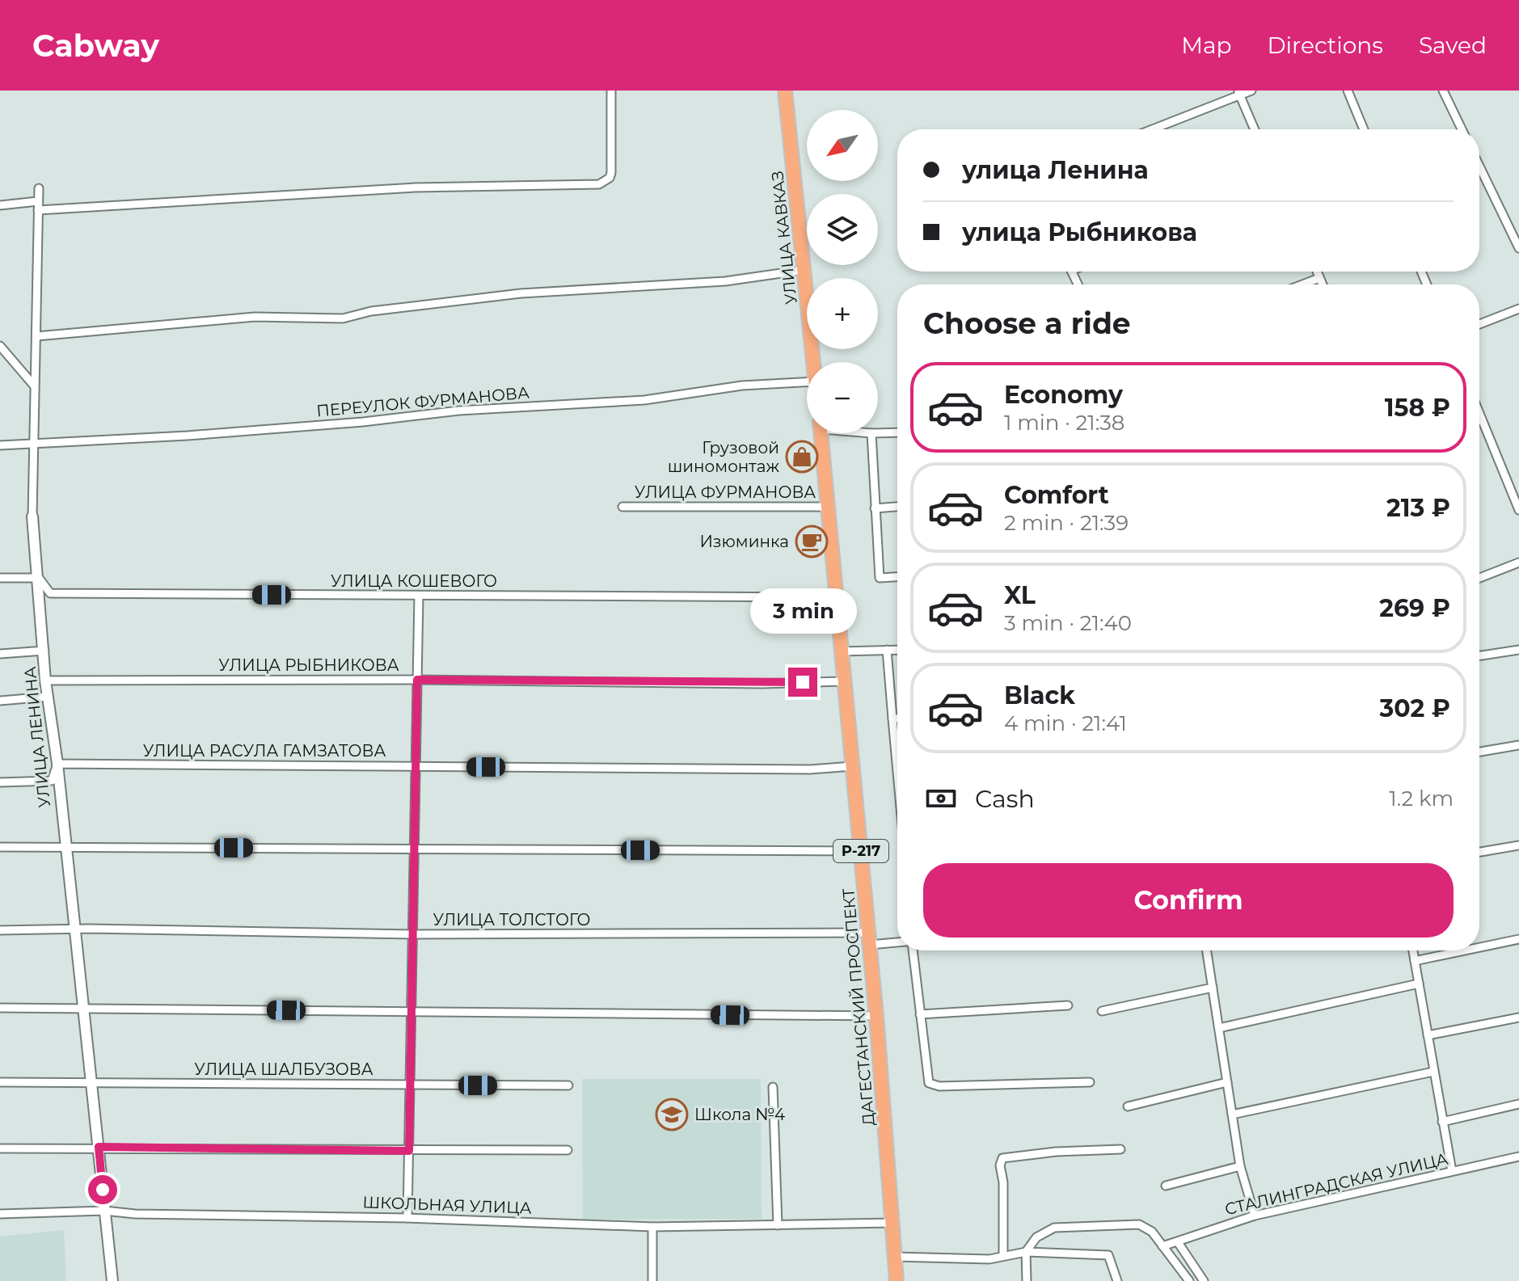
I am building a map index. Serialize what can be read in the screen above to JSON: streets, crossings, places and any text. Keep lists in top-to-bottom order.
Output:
{
  "streets": {
    "highway": ["УЛИЦА КАВКАЗ", "Р-217", "ДАГЕСТАНСКИЙ ПРОСПЕКТ"],
    "street": [
      "ПЕРЕУЛОК ФУРМАНОВА",
      "УЛИЦА ФУРМАНОВА",
      "УЛИЦА КОШЕВОГО",
      "УЛИЦА РЫБНИКОВА",
      "УЛИЦА ЛЕНИНА",
      "УЛИЦА РАСУЛА ГАМЗАТОВА",
      "УЛИЦА ТОЛСТОГО",
      "УЛИЦА ШАЛБУЗОВА",
      "СТАЛИНГРАДСКАЯ УЛИЦА",
      "ШКОЛЬНАЯ УЛИЦА"
    ]
  },
  "crossings": [
    ["ПЕРЕУЛОК ФУРМАНОВА", "УЛИЦА ЛЕНИНА"],
    ["УЛИЦА ФУРМАНОВА", "ДАГЕСТАНСКИЙ ПРОСПЕКТ"],
    ["УЛИЦА КОШЕВОГО", "УЛИЦА ЛЕНИНА"],
    ["УЛИЦА КОШЕВОГО", "ДАГЕСТАНСКИЙ ПРОСПЕКТ"],
    ["УЛИЦА РЫБНИКОВА", "УЛИЦА ЛЕНИНА"],
    ["УЛИЦА РЫБНИКОВА", "ДАГЕСТАНСКИЙ ПРОСПЕКТ"],
    ["УЛИЦА ЛЕНИНА", "УЛИЦА РАСУЛА ГАМЗАТОВА"],
    ["УЛИЦА ЛЕНИНА", "УЛИЦА ТОЛСТОГО"],
    ["УЛИЦА ЛЕНИНА", "УЛИЦА ШАЛБУЗОВА"],
    ["УЛИЦА ЛЕНИНА", "ШКОЛЬНАЯ УЛИЦА"],
    ["УЛИЦА РАСУЛА ГАМЗАТОВА", "ДАГЕСТАНСКИЙ ПРОСПЕКТ"],
    ["УЛИЦА ТОЛСТОГО", "ДАГЕСТАНСКИЙ ПРОСПЕКТ"],
    ["ДАГЕСТАНСКИЙ ПРОСПЕКТ", "ШКОЛЬНАЯ УЛИЦА"]
  ],
  "places": {
    "shop": ["Грузовой шиномонтаж"],
    "cafe": ["Изюминка"],
    "school or university": ["Школа №4"]
  },
  "north": "bottom left",
  "page": {
    "header": "Cabway",
    "nav": ["Map", "Directions", "Saved"],
    "map_buttons": ["+", "−"],
    "banner": ["улица Ленина", "улица Рыбникова"],
    "heading": "Choose a ride",
    "list": [
      {
        "name": "Economy",
        "note": "1 min · 21:38",
        "value": "158 ₽"
      },
      {
        "name": "Comfort",
        "note": "2 min · 21:39",
        "value": "213 ₽"
      },
      {
        "name": "XL",
        "note": "3 min · 21:40",
        "value": "269 ₽"
      },
      {
        "name": "Black",
        "note": "4 min · 21:41",
        "value": "302 ₽"
      }
    ],
    "bubble": "3 min",
    "pay": ["Cash", "1.2 km"],
    "buttons": "Confirm"
  }
}
